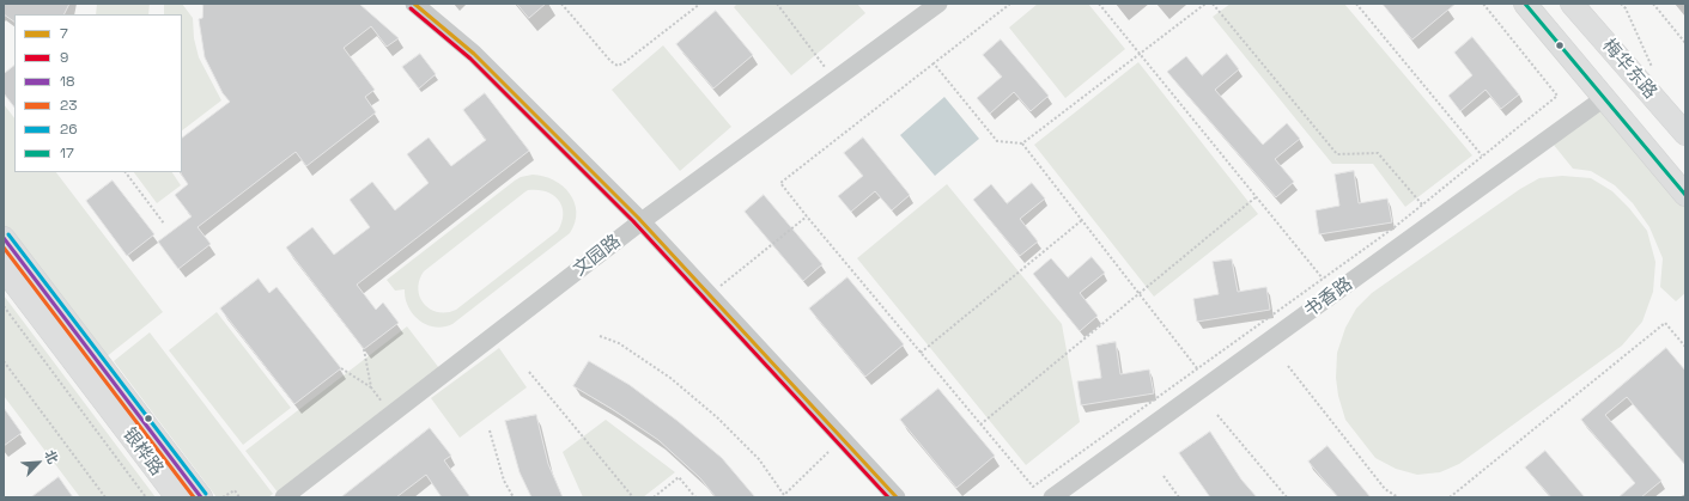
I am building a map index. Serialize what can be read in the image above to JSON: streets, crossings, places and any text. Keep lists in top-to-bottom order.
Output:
{
  "streets": {
    "main road": ["梅华东路", "银桦路"],
    "street": ["文园路", "书香路"]
  },
  "crossings": [
    ["梅华东路", "书香路"]
  ],
  "lines": [
    "transit line 7",
    "transit line 17",
    "transit line 9",
    "transit line 26",
    "transit line 18",
    "transit line 23"
  ],
  "legend": [
    "7",
    "9",
    "18",
    "23",
    "26",
    "17"
  ],
  "north": "top right"
}
